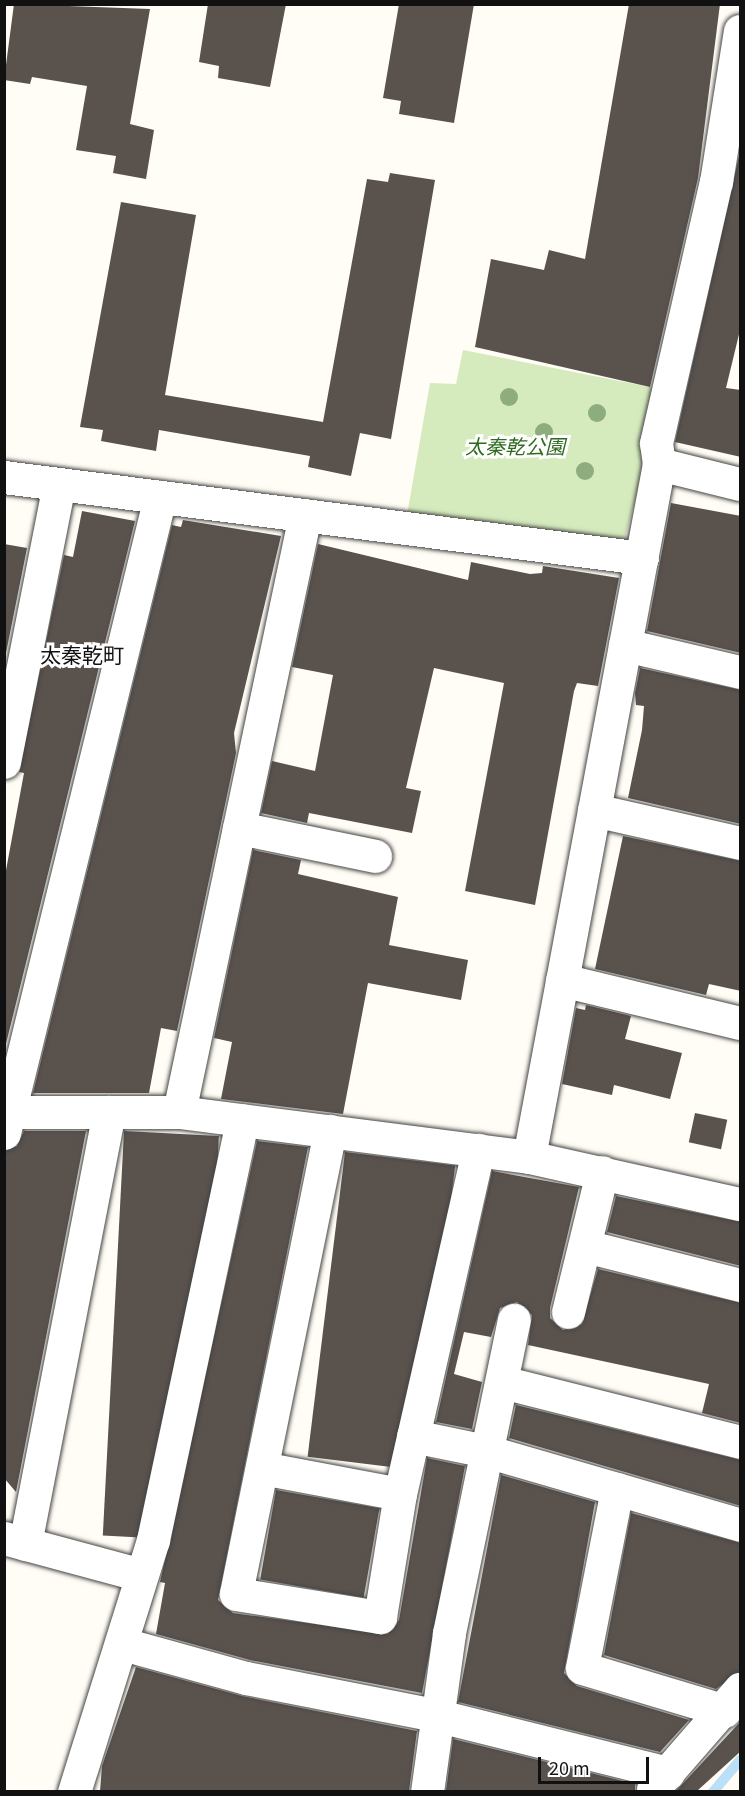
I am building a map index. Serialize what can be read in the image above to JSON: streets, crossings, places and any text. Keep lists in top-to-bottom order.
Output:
{
  "districts": ["太秦乾町"],
  "parks": ["太秦乾公園"],
  "scale_bar": "20 m"
}
